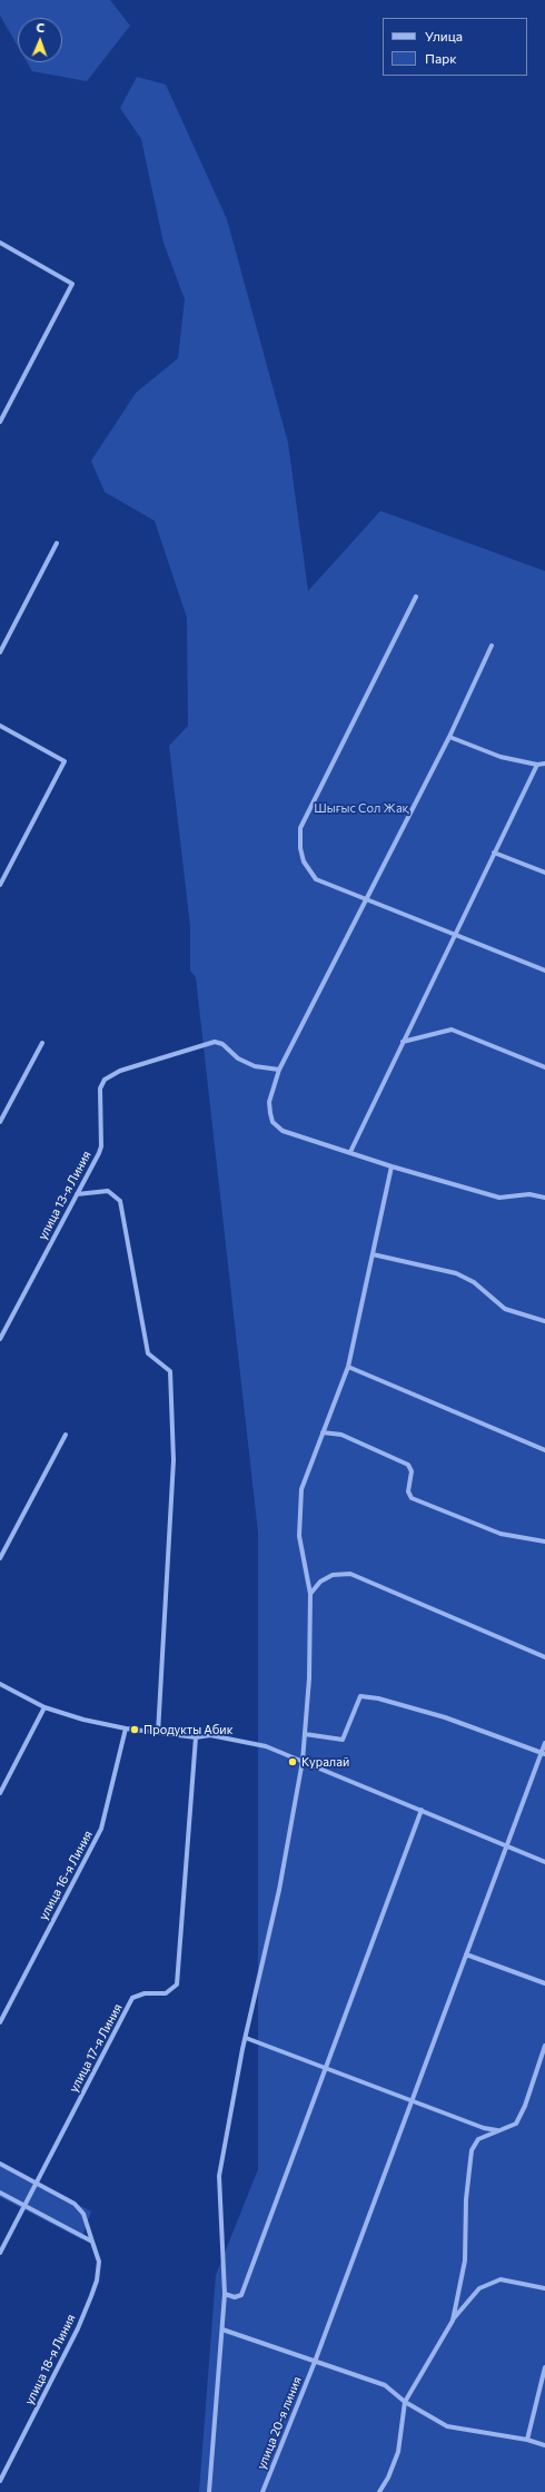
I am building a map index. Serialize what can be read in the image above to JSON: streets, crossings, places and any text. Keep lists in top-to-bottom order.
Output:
{
  "streets": {
    "street": [
      "улица 13-я Линия",
      "улица 16-я Линия",
      "улица 17-я Линия",
      "улица 18-я Линия",
      "улица 20-я линия"
    ]
  },
  "crossings": [
    ["улица 17-я Линия", "улица 18-я Линия"]
  ],
  "parks": ["Шығыс Сол Жақ"],
  "places": ["Продукты Абик", "Куралай"],
  "legend": ["Улица", "Парк"],
  "north": "top"
}
